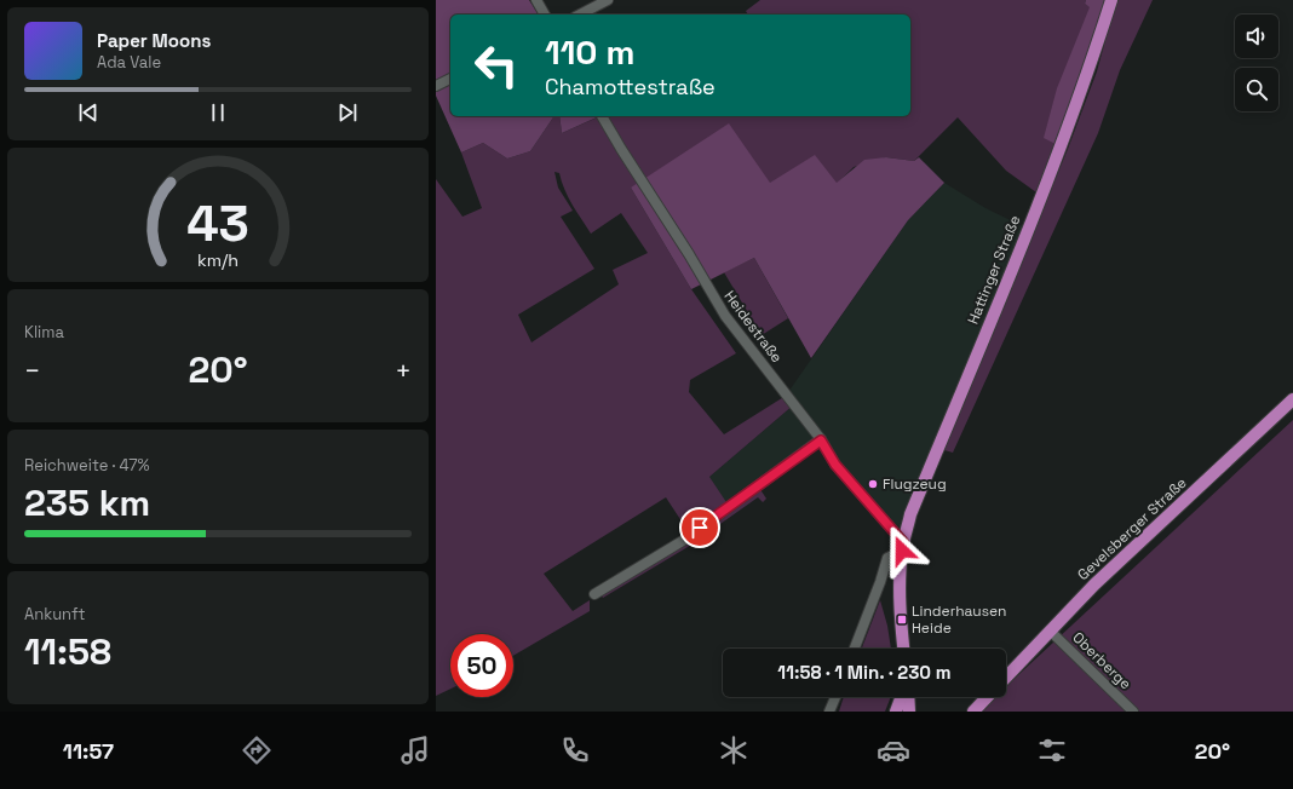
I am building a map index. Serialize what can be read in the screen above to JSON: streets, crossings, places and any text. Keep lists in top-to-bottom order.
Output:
{
  "streets": {
    "main road": ["Hattinger Straße", "Gevelsberger Straße"],
    "street": ["Heidestraße", "Oberberge"]
  },
  "crossings": [
    ["Hattinger Straße", "Heidestraße"],
    ["Gevelsberger Straße", "Oberberge"]
  ],
  "places": {
    "other": ["Flugzeug"],
    "transit": ["Linderhausen Heide"]
  },
  "page": {
    "turn": ["110 m", "Chamottestraße"],
    "song": ["Paper Moons", "Ada Vale"],
    "tile": [
      "Klima",
      ["Reichweite · 47%", "235 km"],
      ["Ankunft", "11:58"]
    ],
    "heat": ["−", "20°", "+"],
    "limit": "50",
    "trip": "11:58 · 1 Min. · 230 m",
    "tabs": ["11:57", "20°"],
    "gauge": ["43", "km/h"]
  }
}
